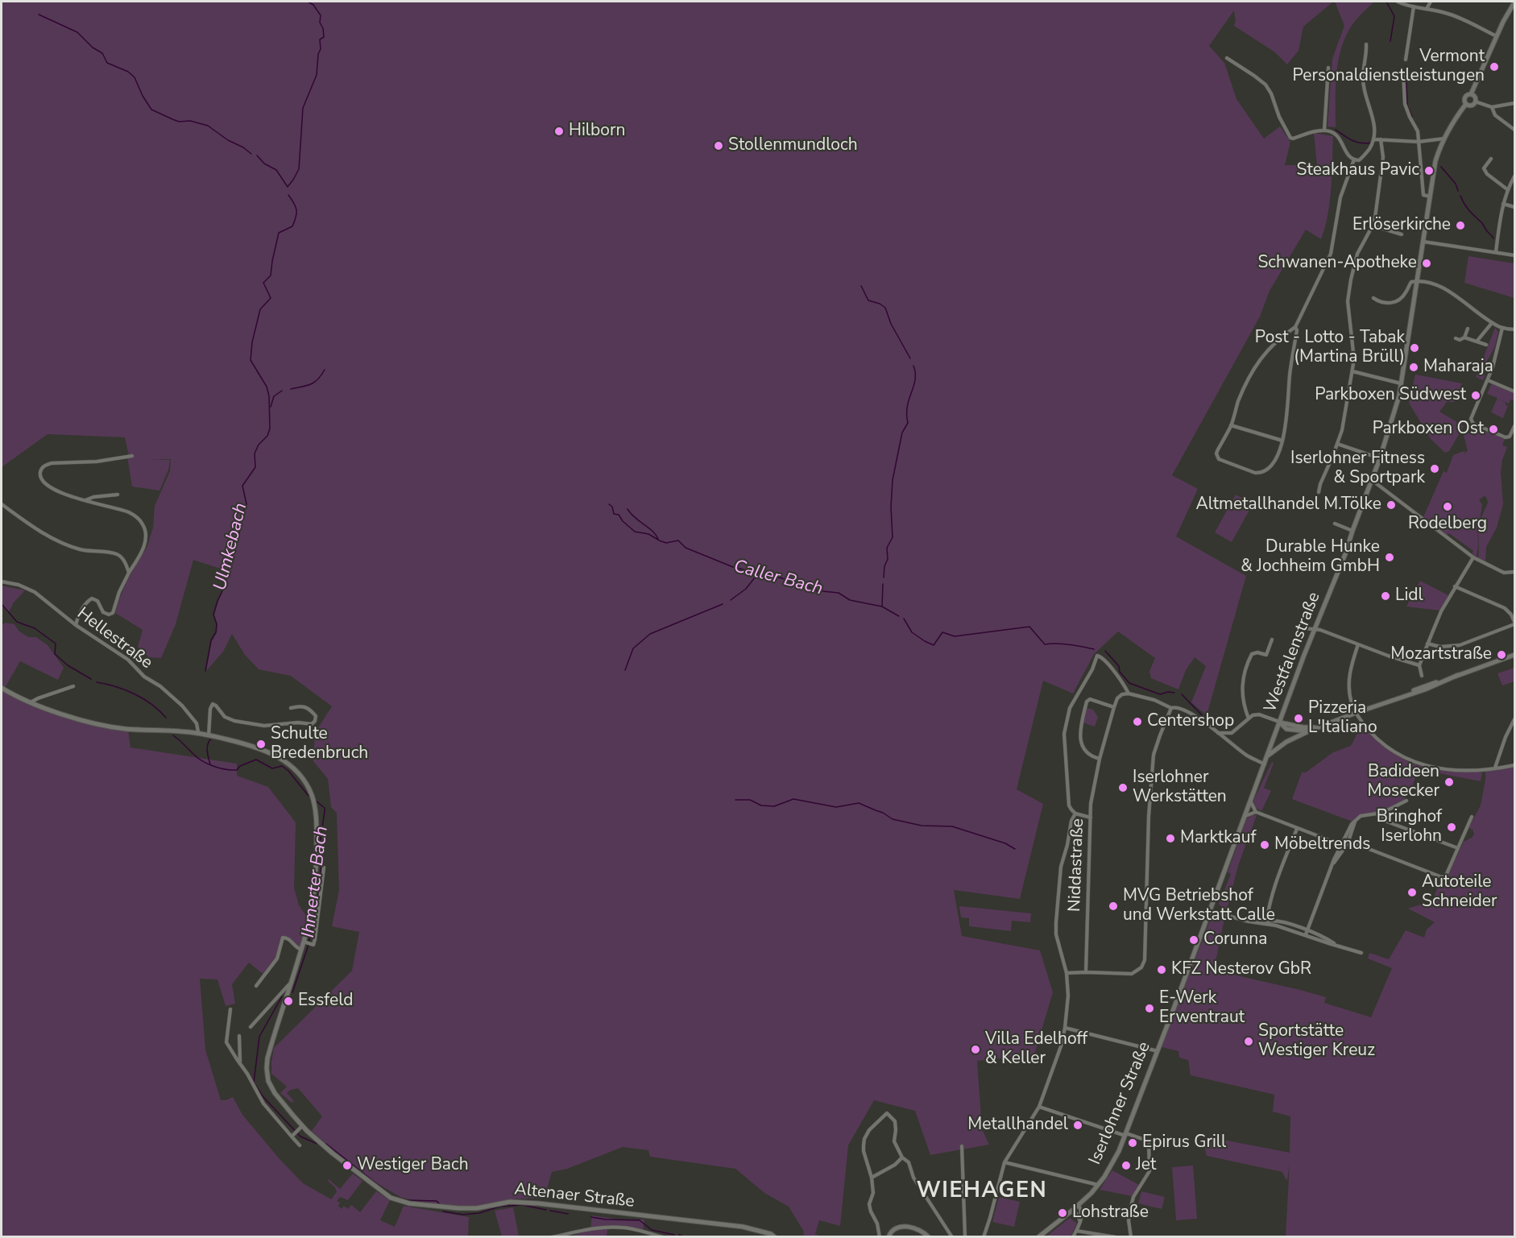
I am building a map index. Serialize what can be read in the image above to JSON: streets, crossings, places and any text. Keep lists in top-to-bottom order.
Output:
{
  "streets": {
    "main road": ["Westfalenstraße", "Iserlohner Straße", "Altenaer Straße"],
    "street": ["Hellestraße", "Niddastraße"]
  },
  "crossings": [
    ["Hellestraße", "Altenaer Straße"],
    ["Westfalenstraße", "Iserlohner Straße"]
  ],
  "districts": ["WIEHAGEN"],
  "water": ["Ulmkebach", "Caller Bach", "Ihmerter Bach"],
  "places": [
    "Vermont Personaldienstleistungen",
    "Hilborn",
    "Stollenmundloch",
    "Steakhaus Pavic",
    "Erlöserkirche",
    "Schwanen-Apotheke",
    "Post - Lotto - Tabak (Martina Brüll)",
    "Maharaja",
    "Parkboxen Südwest",
    "Parkboxen Ost",
    "Iserlohner Fitness & Sportpark",
    "Altmetallhandel M.Tölke",
    "Rodelberg",
    "Durable Hunke & Jochheim GmbH",
    "Lidl",
    "Mozartstraße",
    "Pizzeria L'Italiano",
    "Centershop",
    "Schulte Bredenbruch",
    "Badideen Mosecker",
    "Iserlohner Werkstätten",
    "Bringhof Iserlohn",
    "Marktkauf",
    "Möbeltrends",
    "Autoteile Schneider",
    "MVG Betriebshof und Werkstatt Calle",
    "Corunna",
    "KFZ Nesterov GbR",
    "Essfeld",
    "E-Werk Erwentraut",
    "Sportstätte Westiger Kreuz",
    "Villa Edelhoff & Keller",
    "Metallhandel",
    "Epirus Grill",
    "Westiger Bach",
    "Jet",
    "Lohstraße"
  ]
}
